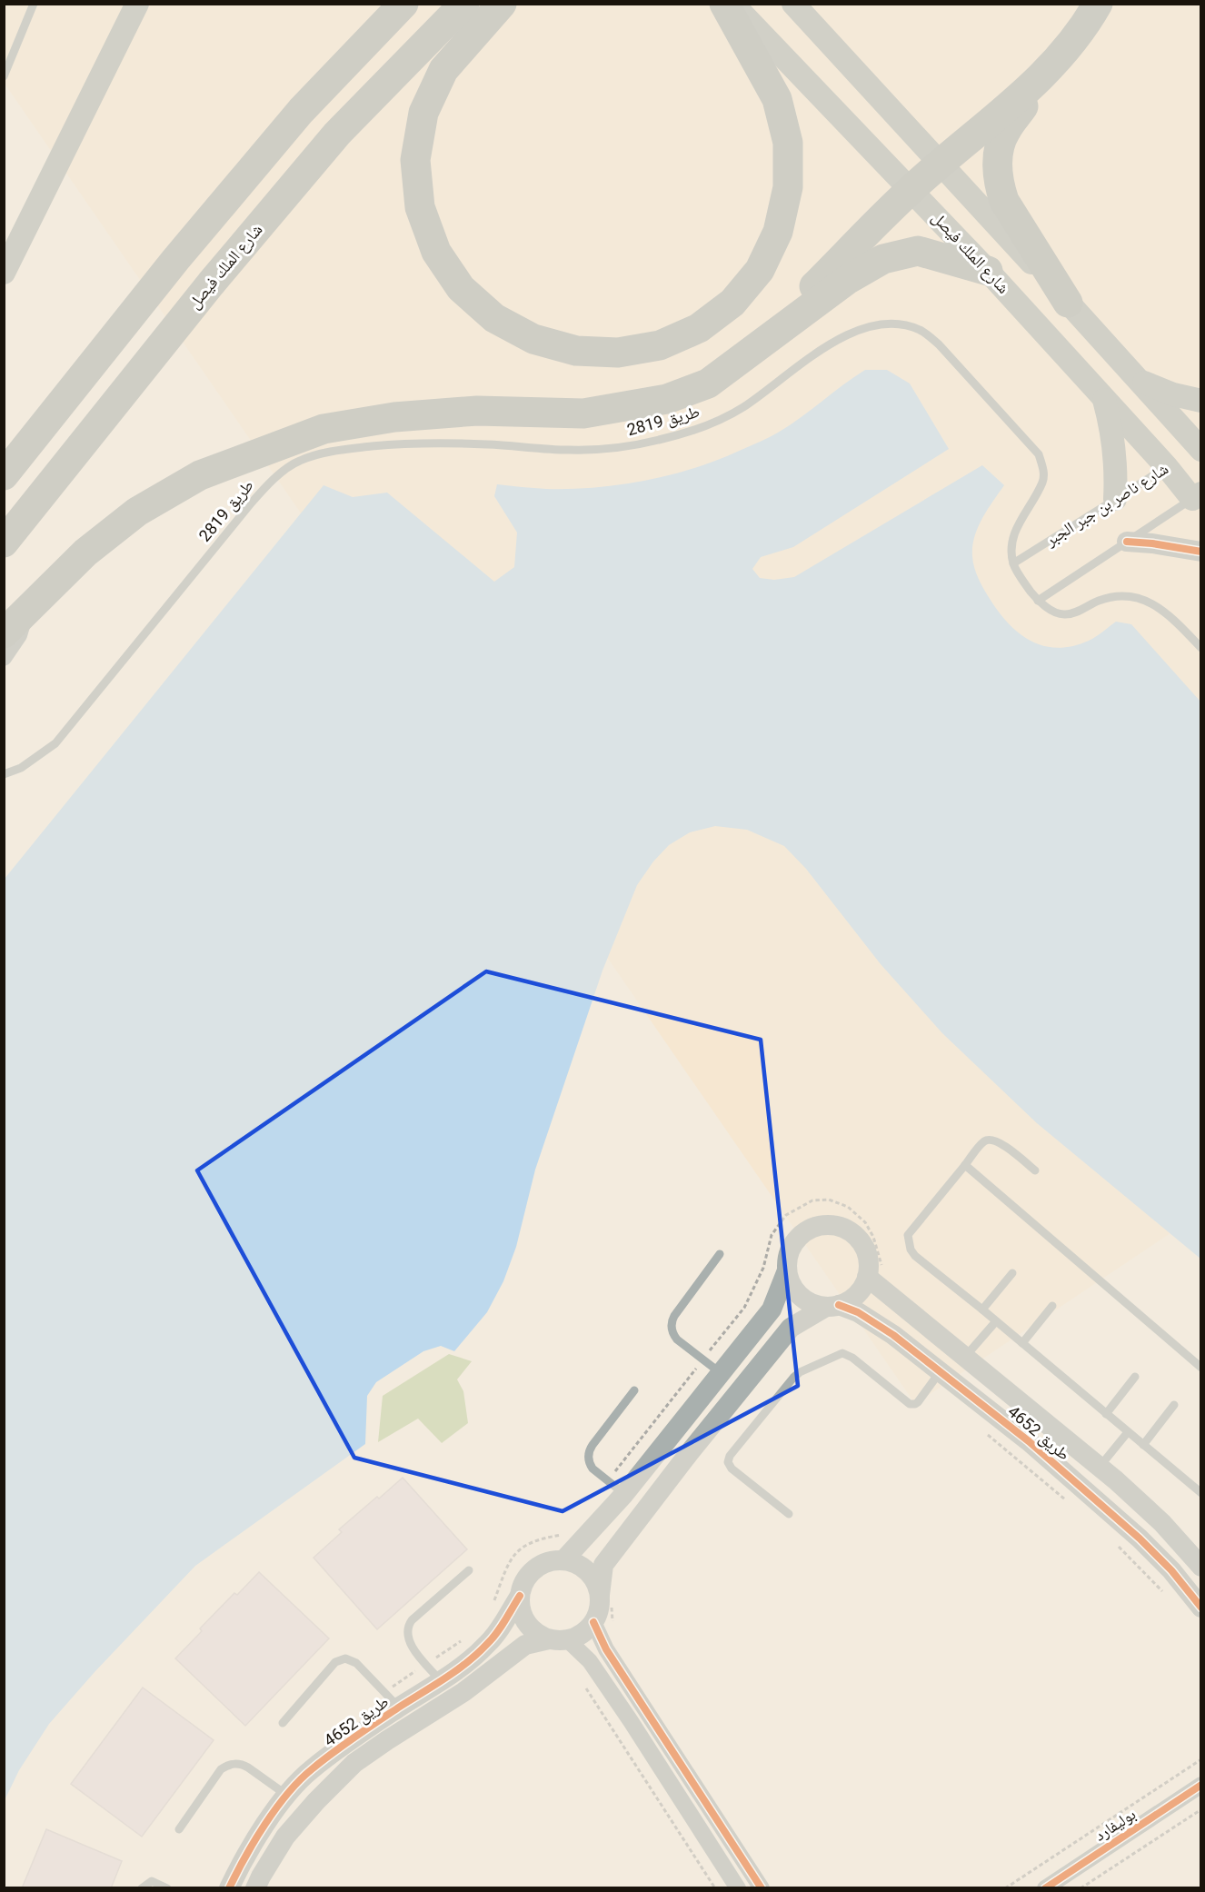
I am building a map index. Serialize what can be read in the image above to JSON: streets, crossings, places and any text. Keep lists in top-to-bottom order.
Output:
{
  "streets": {
    "highway": ["شارع الملك فيصل"],
    "main road": ["شارع ناصر بن جبر الجبر"],
    "street": ["طريق 4652", "بوليفارد"],
    "lane": ["طريق 2819"]
  },
  "crossings": [
    ["شارع الملك فيصل", "شارع ناصر بن جبر الجبر"],
    ["طريق 2819", "شارع ناصر بن جبر الجبر"]
  ]
}
